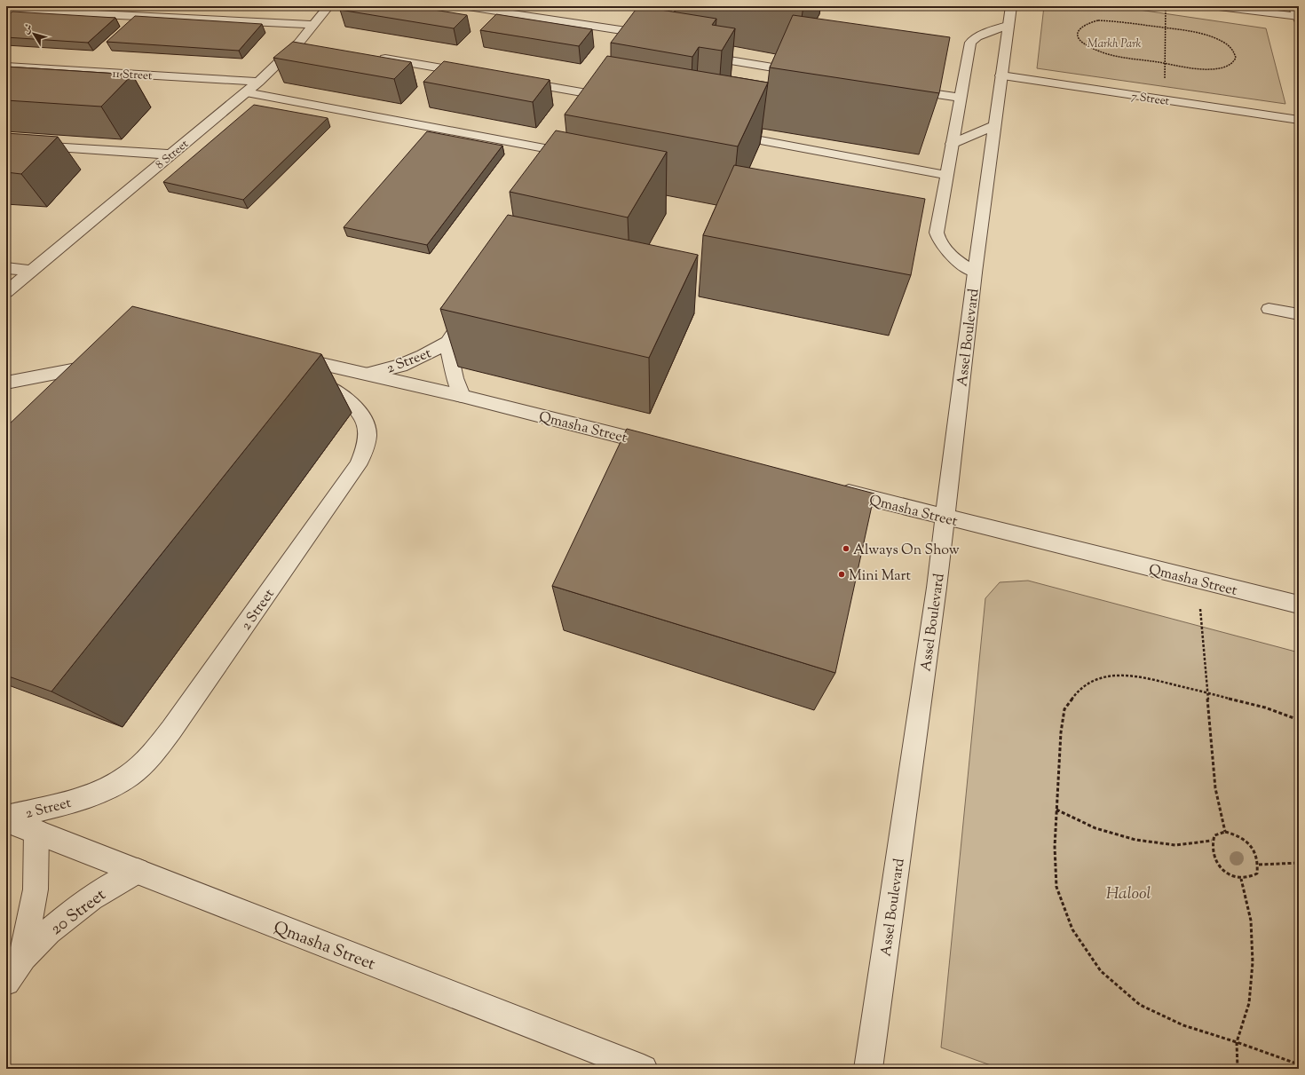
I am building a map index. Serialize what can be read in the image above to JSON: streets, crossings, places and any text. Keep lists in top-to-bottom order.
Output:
{
  "streets": {
    "street": [
      "11 Street",
      "7 Street",
      "8 Street",
      "Assel Boulevard",
      "2 Street",
      "Qmasha Street",
      "20 Street"
    ]
  },
  "crossings": [
    ["11 Street", "8 Street"],
    ["7 Street", "Assel Boulevard"],
    ["Assel Boulevard", "Qmasha Street"],
    ["2 Street", "Qmasha Street"],
    ["Qmasha Street", "20 Street"]
  ],
  "parks": ["Markh Park", "Halool"],
  "places": ["Always On Show", "Mini Mart"],
  "north": "top left"
}
